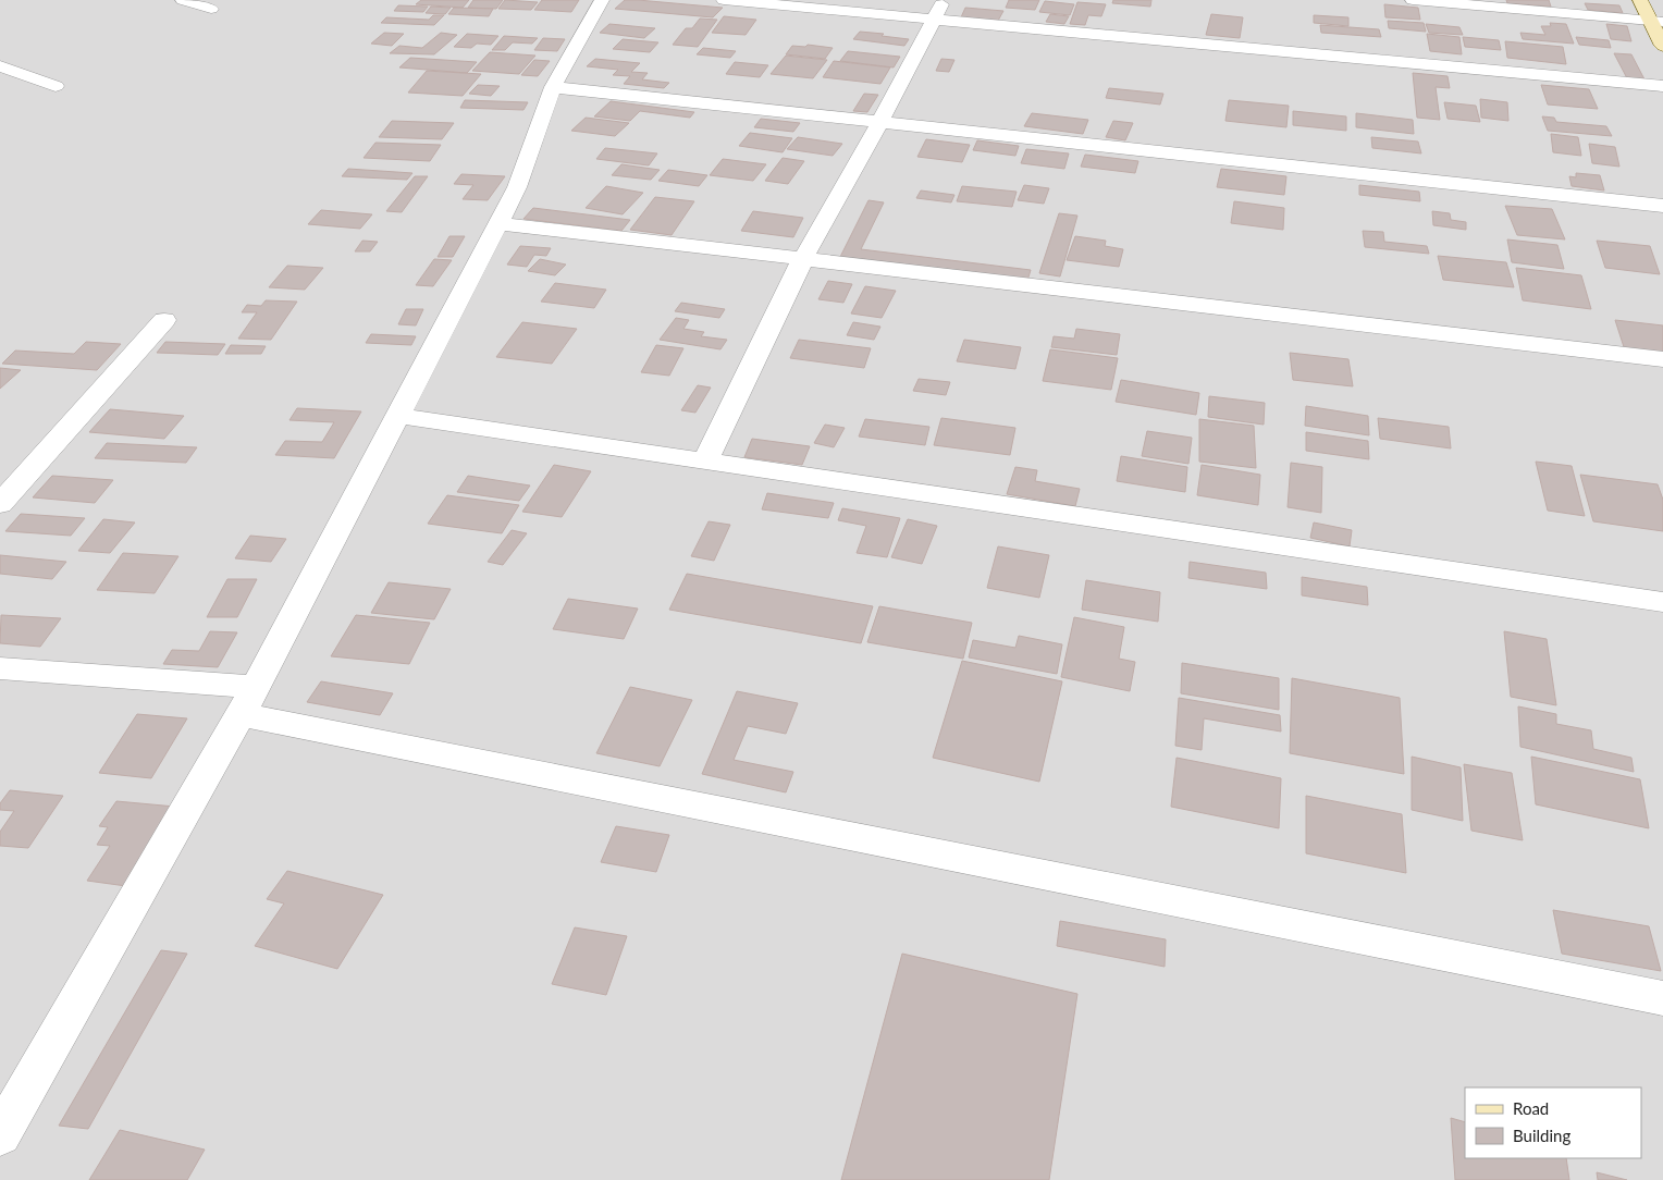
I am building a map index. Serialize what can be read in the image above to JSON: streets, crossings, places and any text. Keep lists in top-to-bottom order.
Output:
{
  "legend": ["Road", "Building"]
}
